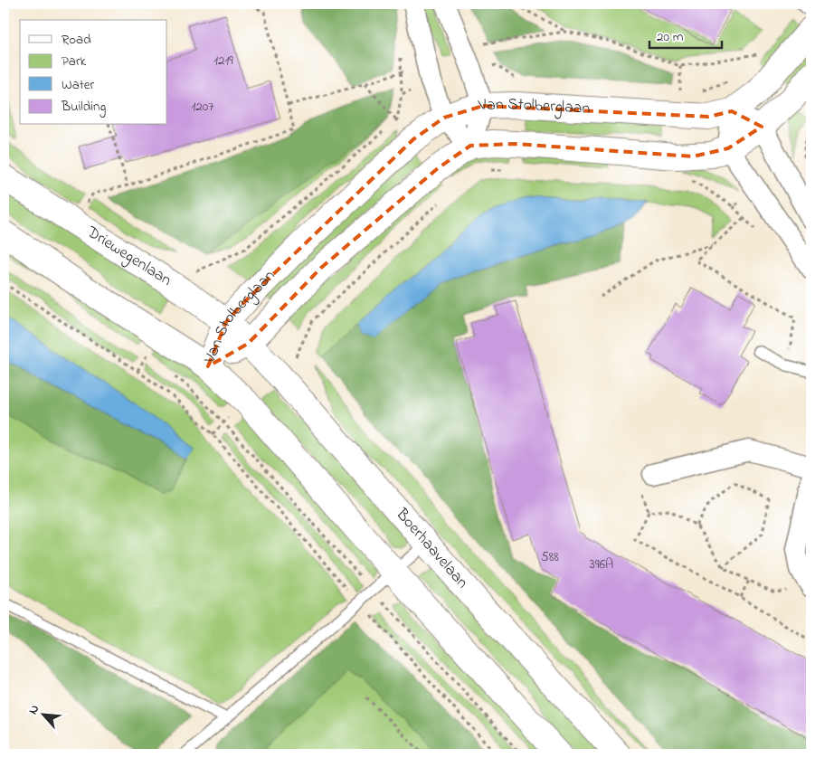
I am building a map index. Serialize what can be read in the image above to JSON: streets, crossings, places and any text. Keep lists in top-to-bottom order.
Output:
{
  "streets": {
    "street": ["Van Stolberglaan", "Driewegenlaan", "Boerhaavelaan"]
  },
  "crossings": [
    ["Van Stolberglaan", "Driewegenlaan"],
    ["Van Stolberglaan", "Boerhaavelaan"],
    ["Driewegenlaan", "Boerhaavelaan"]
  ],
  "house_numbers": [
    "1219",
    "1207",
    "588",
    "396A"
  ],
  "legend": [
    "Road",
    "Park",
    "Water",
    "Building"
  ],
  "scale_bar": "20 m",
  "north": "top left"
}
